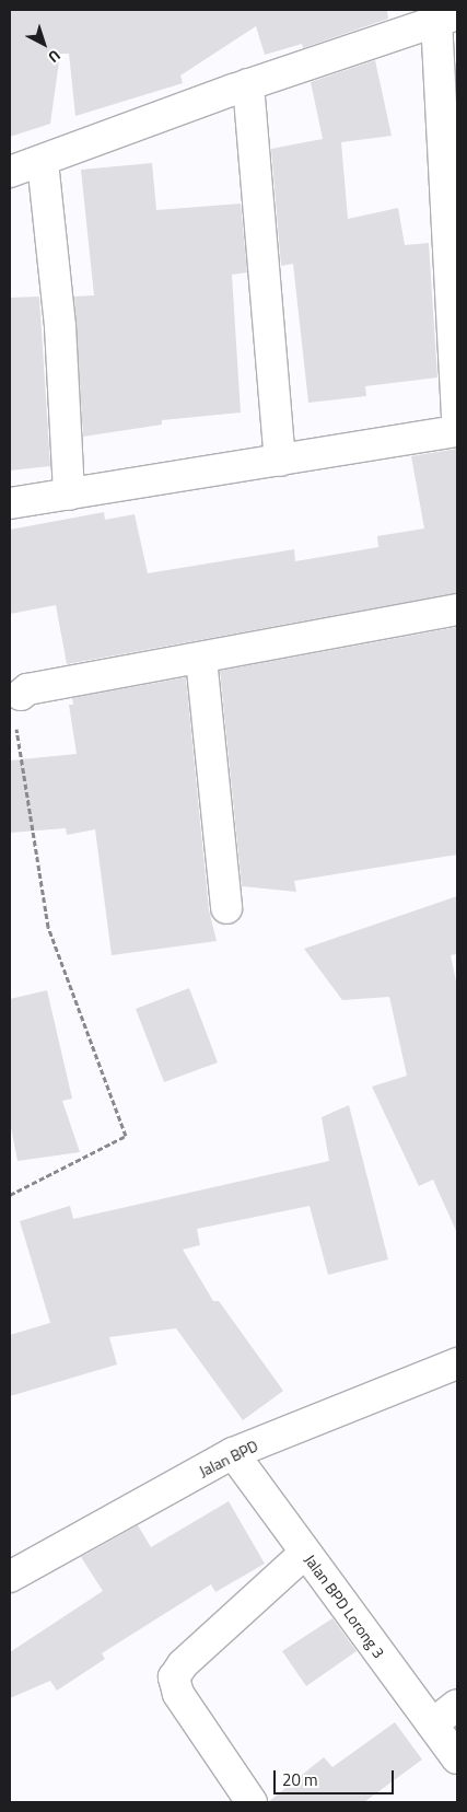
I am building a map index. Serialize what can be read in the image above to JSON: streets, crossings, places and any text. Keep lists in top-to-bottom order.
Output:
{
  "streets": {
    "street": ["Jalan BPD", "Jalan BPD Lorong 3"]
  },
  "crossings": [
    ["Jalan BPD", "Jalan BPD Lorong 3"]
  ],
  "scale_bar": "20 m",
  "north": "bottom right"
}
